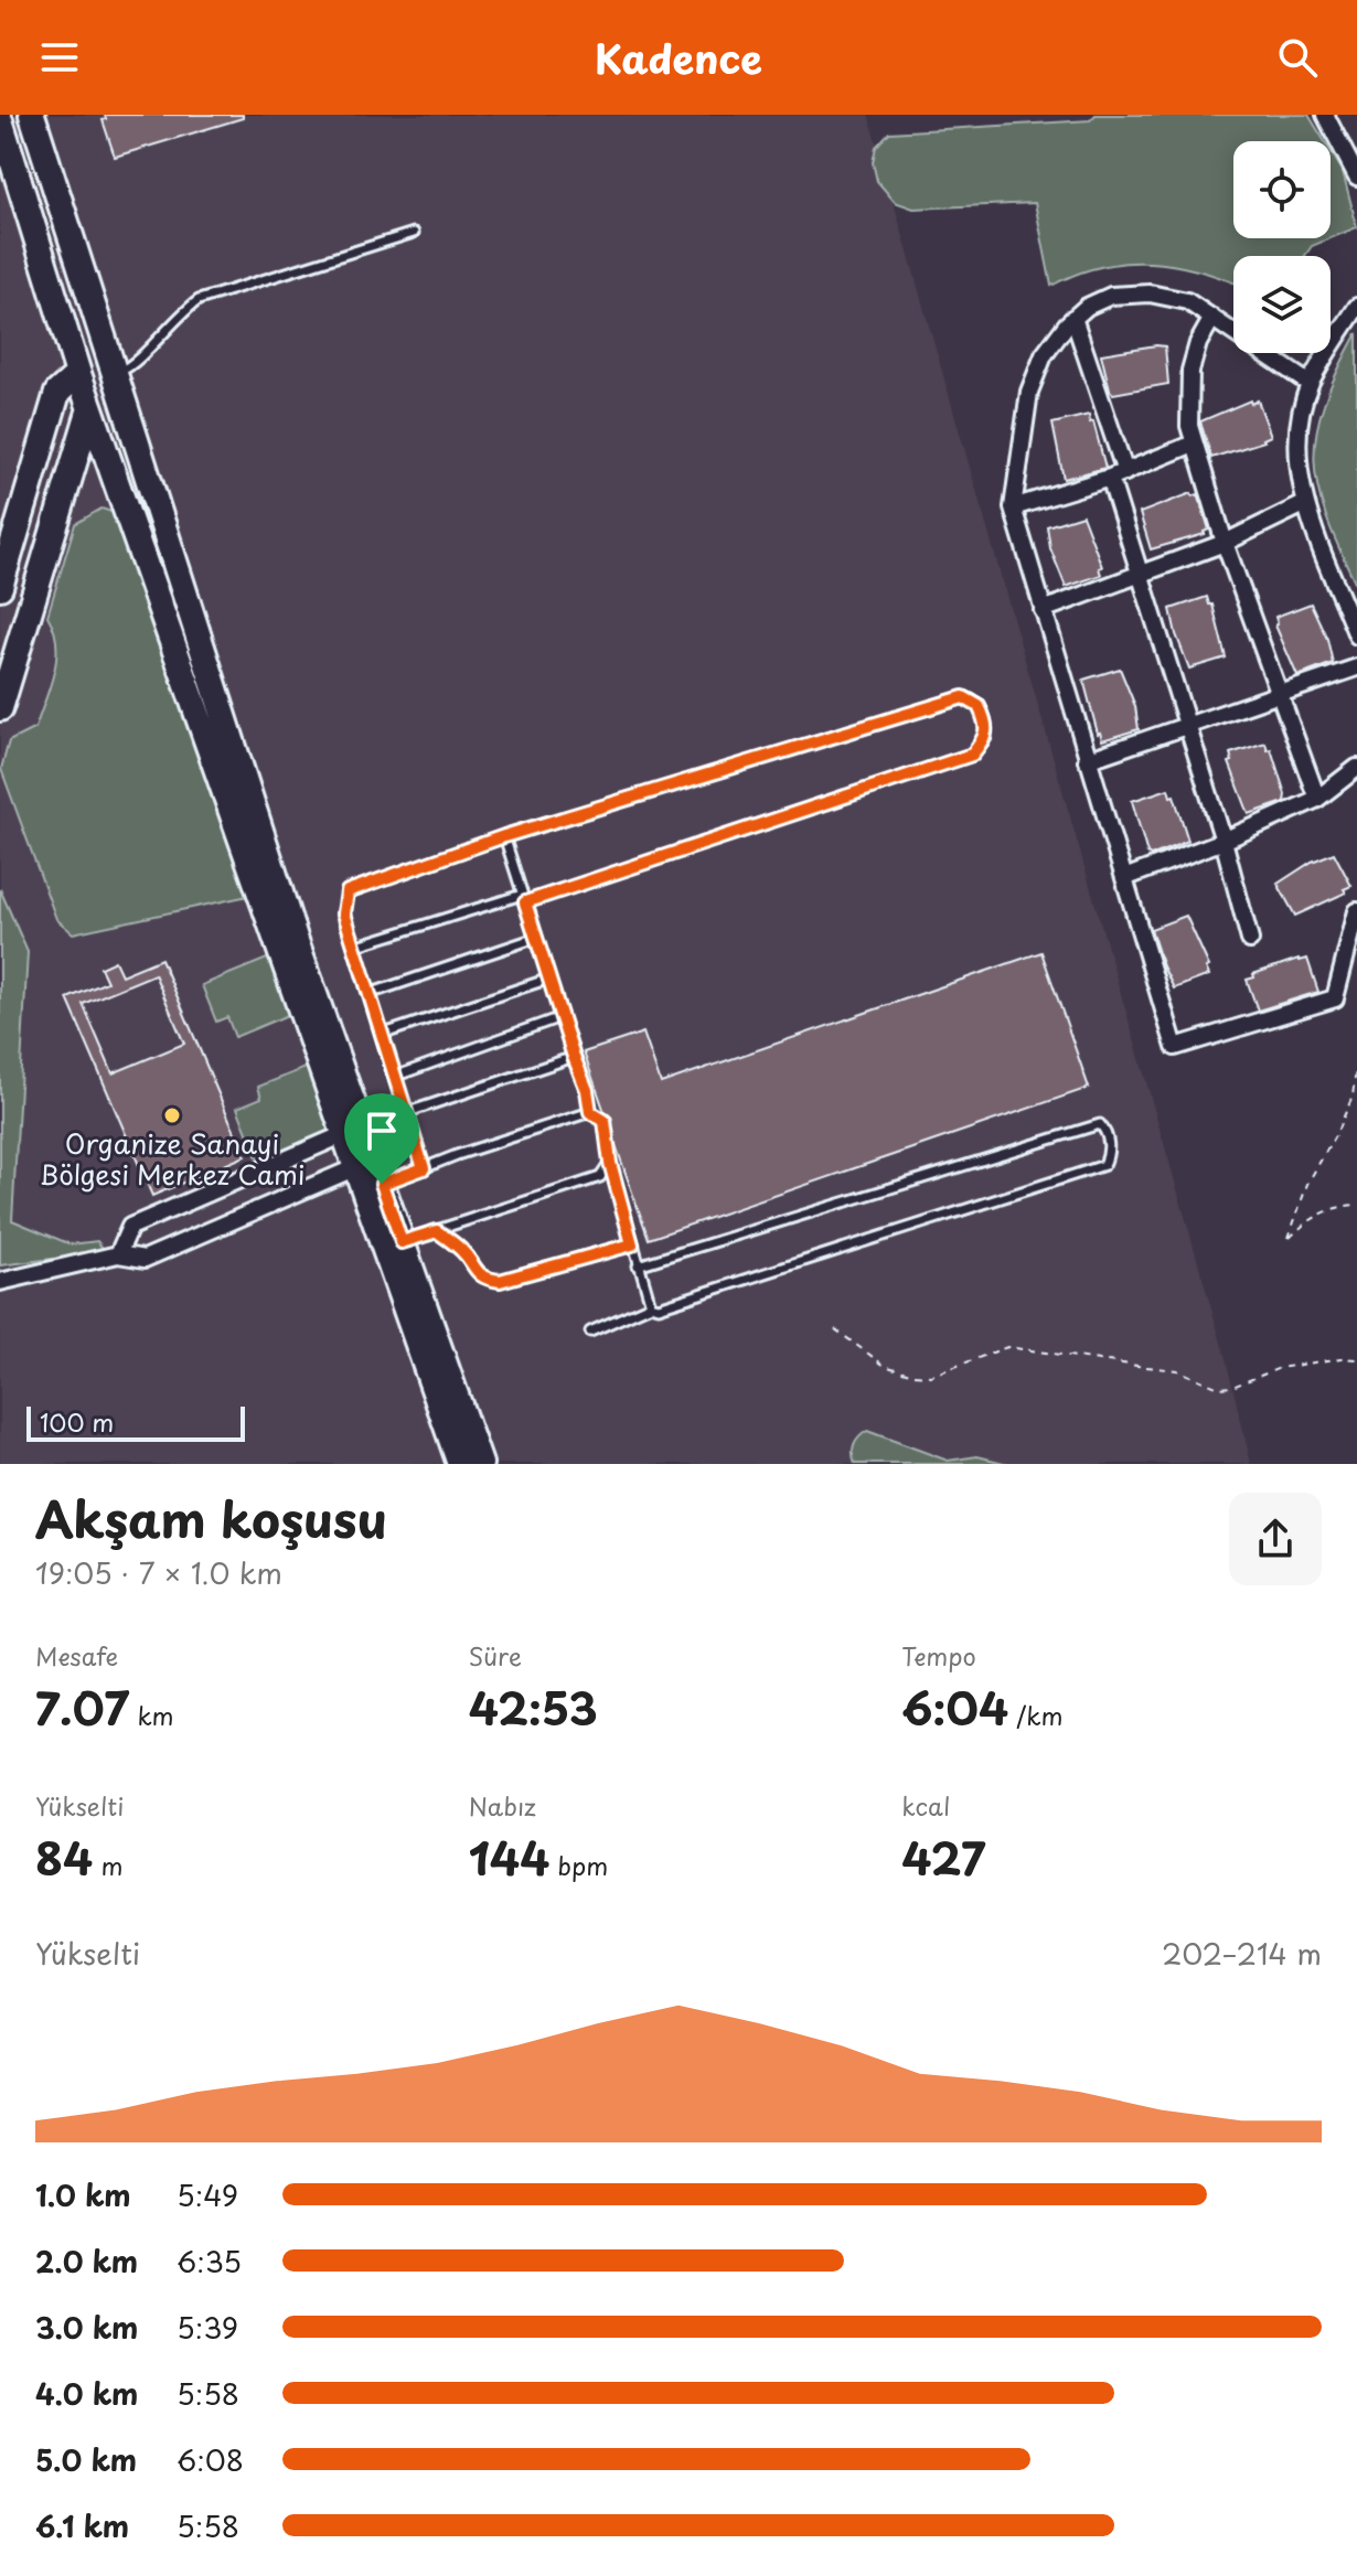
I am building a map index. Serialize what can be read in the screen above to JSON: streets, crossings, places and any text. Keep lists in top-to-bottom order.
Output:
{
  "places": ["Organize Sanayi Bölgesi Merkez Cami"],
  "scale_bar": "100 m",
  "page": {
    "header": "Kadence",
    "scale": "100 m",
    "heading": ["Akşam koşusu", "19:05 · 7 × 1.0 km"],
    "stats": [
      ["Mesafe", "7.07 km"],
      ["Süre", "42:53"],
      ["Tempo", "6:04 /km"],
      ["Yükselti", "84 m"],
      ["Nabız", "144 bpm"],
      ["kcal", "427"]
    ],
    "chart": ["Yükselti", "202–214 m"],
    "list": [
      {
        "name": "1.0 km",
        "note": "5:49"
      },
      {
        "name": "2.0 km",
        "note": "6:35"
      },
      {
        "name": "3.0 km",
        "note": "5:39"
      },
      {
        "name": "4.0 km",
        "note": "5:58"
      },
      {
        "name": "5.0 km",
        "note": "6:08"
      },
      {
        "name": "6.1 km",
        "note": "5:58"
      }
    ]
  }
}
